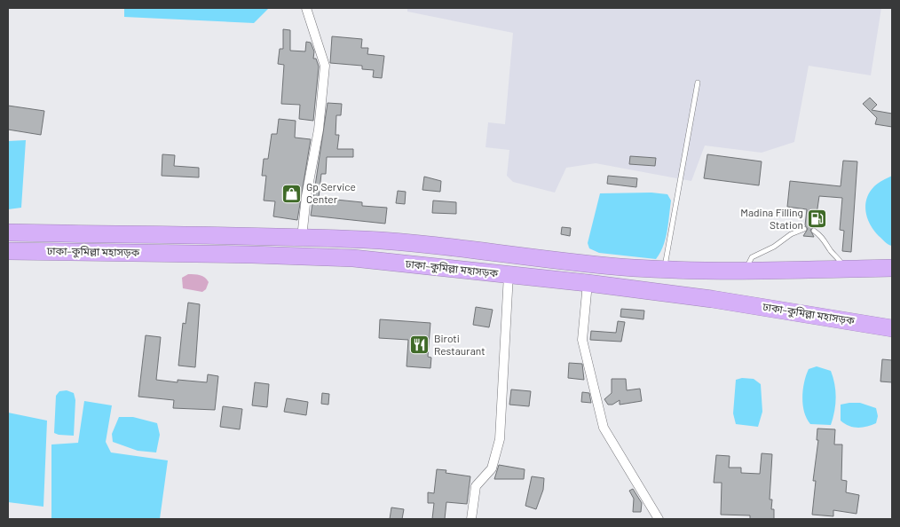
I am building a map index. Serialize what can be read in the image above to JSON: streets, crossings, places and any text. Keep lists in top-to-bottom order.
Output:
{
  "streets": {
    "highway": ["ঢাকা–কুমিল্লা মহাসড়ক"]
  },
  "places": {
    "shop": ["Gp Service Center"],
    "fuel station": ["Madina Filling Station"],
    "restaurant": ["Biroti Restaurant"]
  }
}
